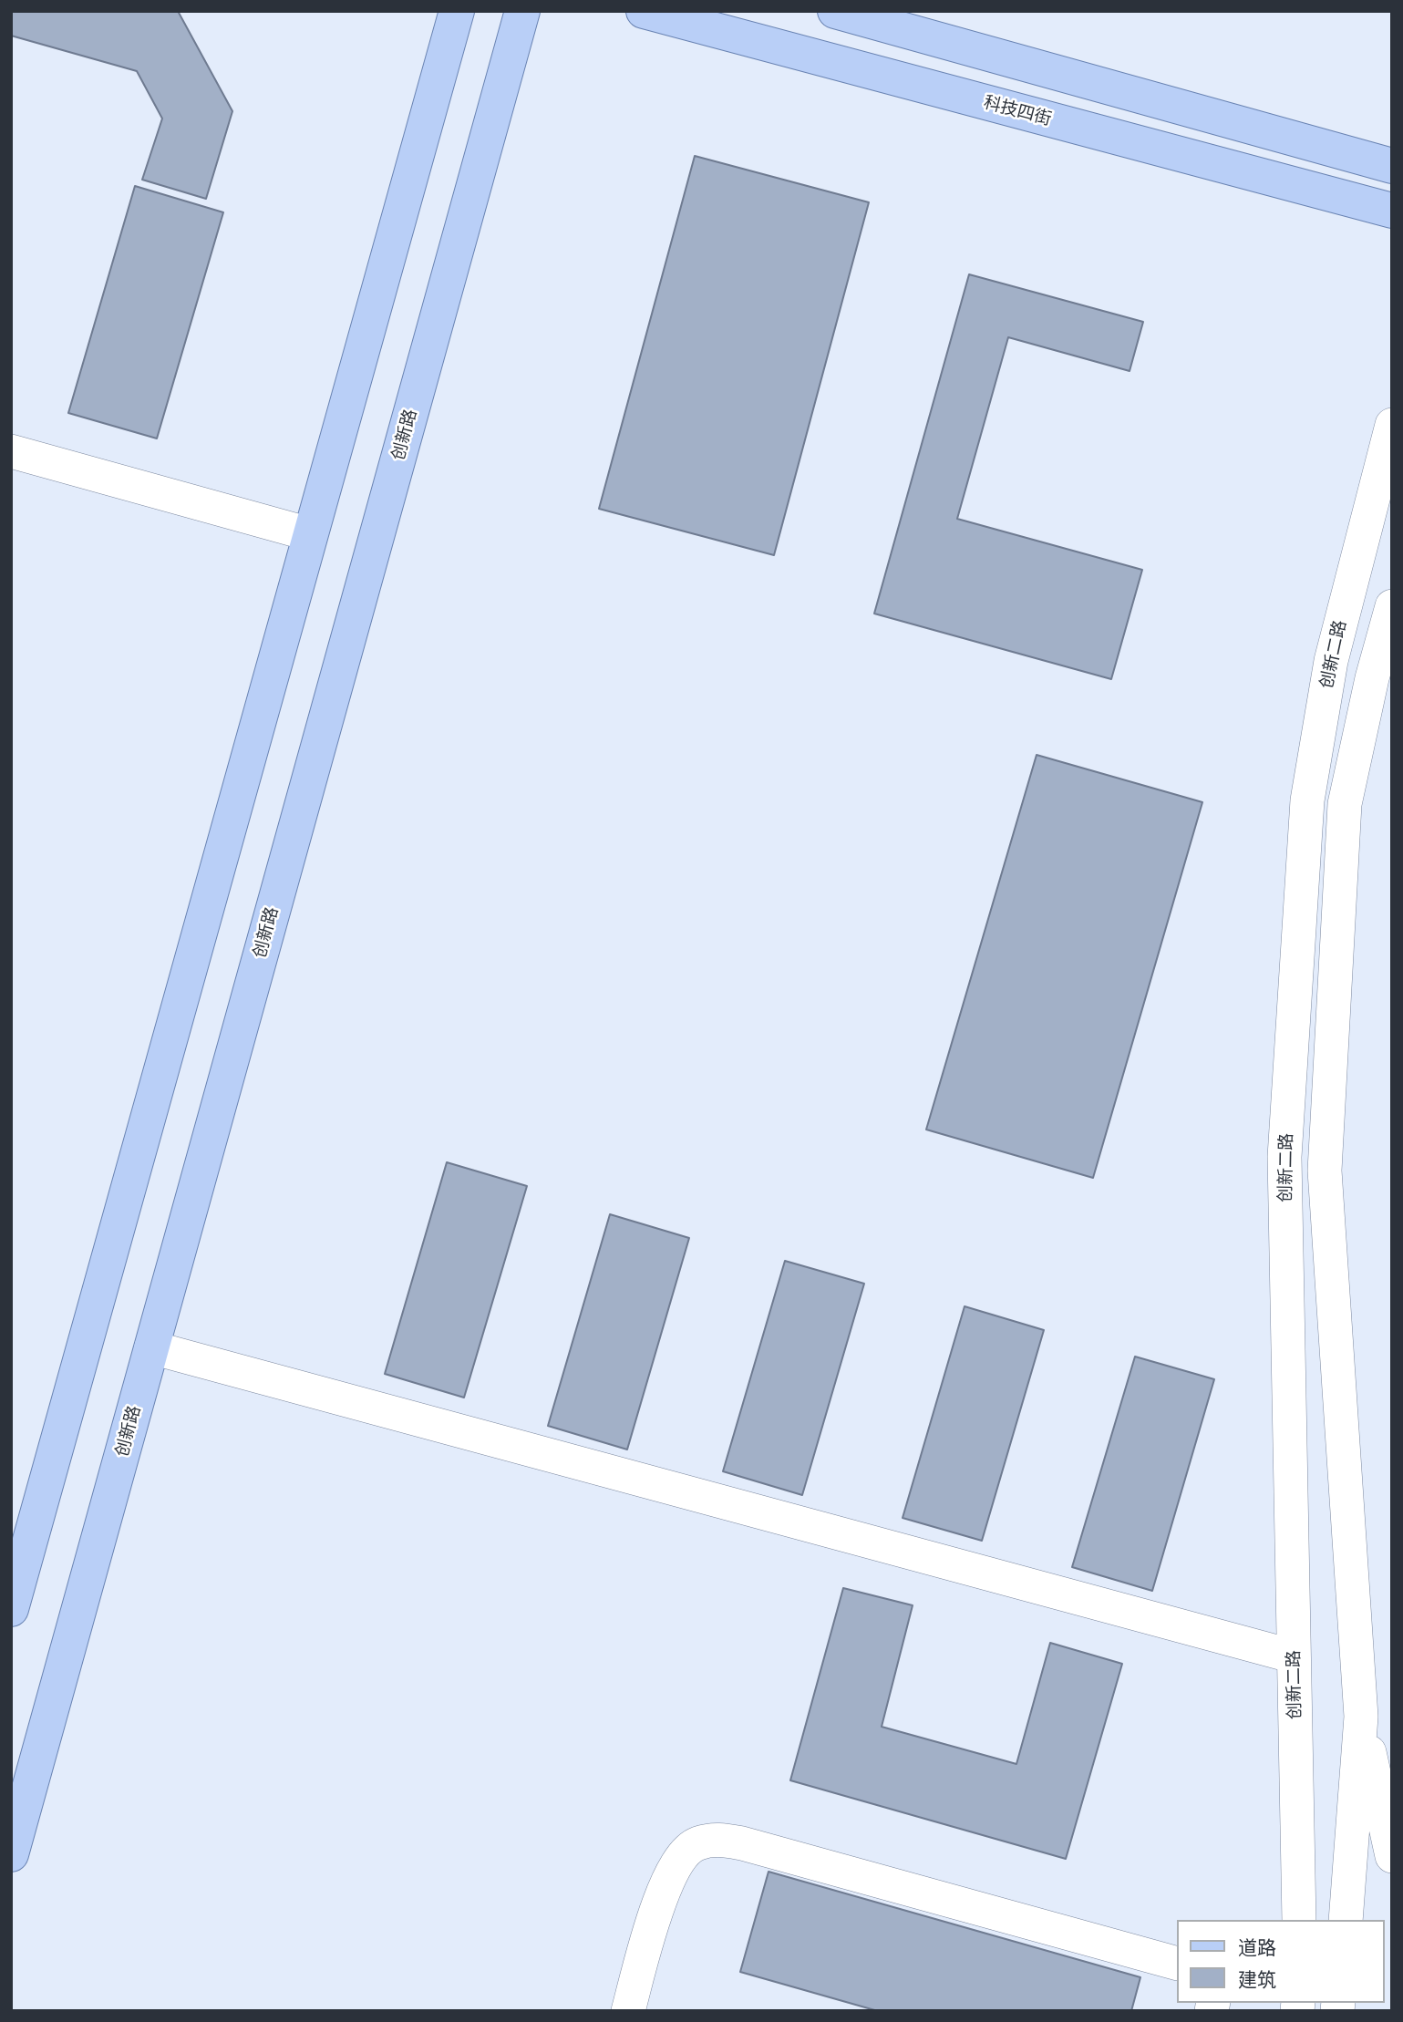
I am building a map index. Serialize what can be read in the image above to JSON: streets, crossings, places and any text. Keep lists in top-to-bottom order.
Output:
{
  "streets": {
    "main road": ["科技四街", "创新路"],
    "street": ["创新二路"]
  },
  "legend": ["道路", "建筑"]
}
